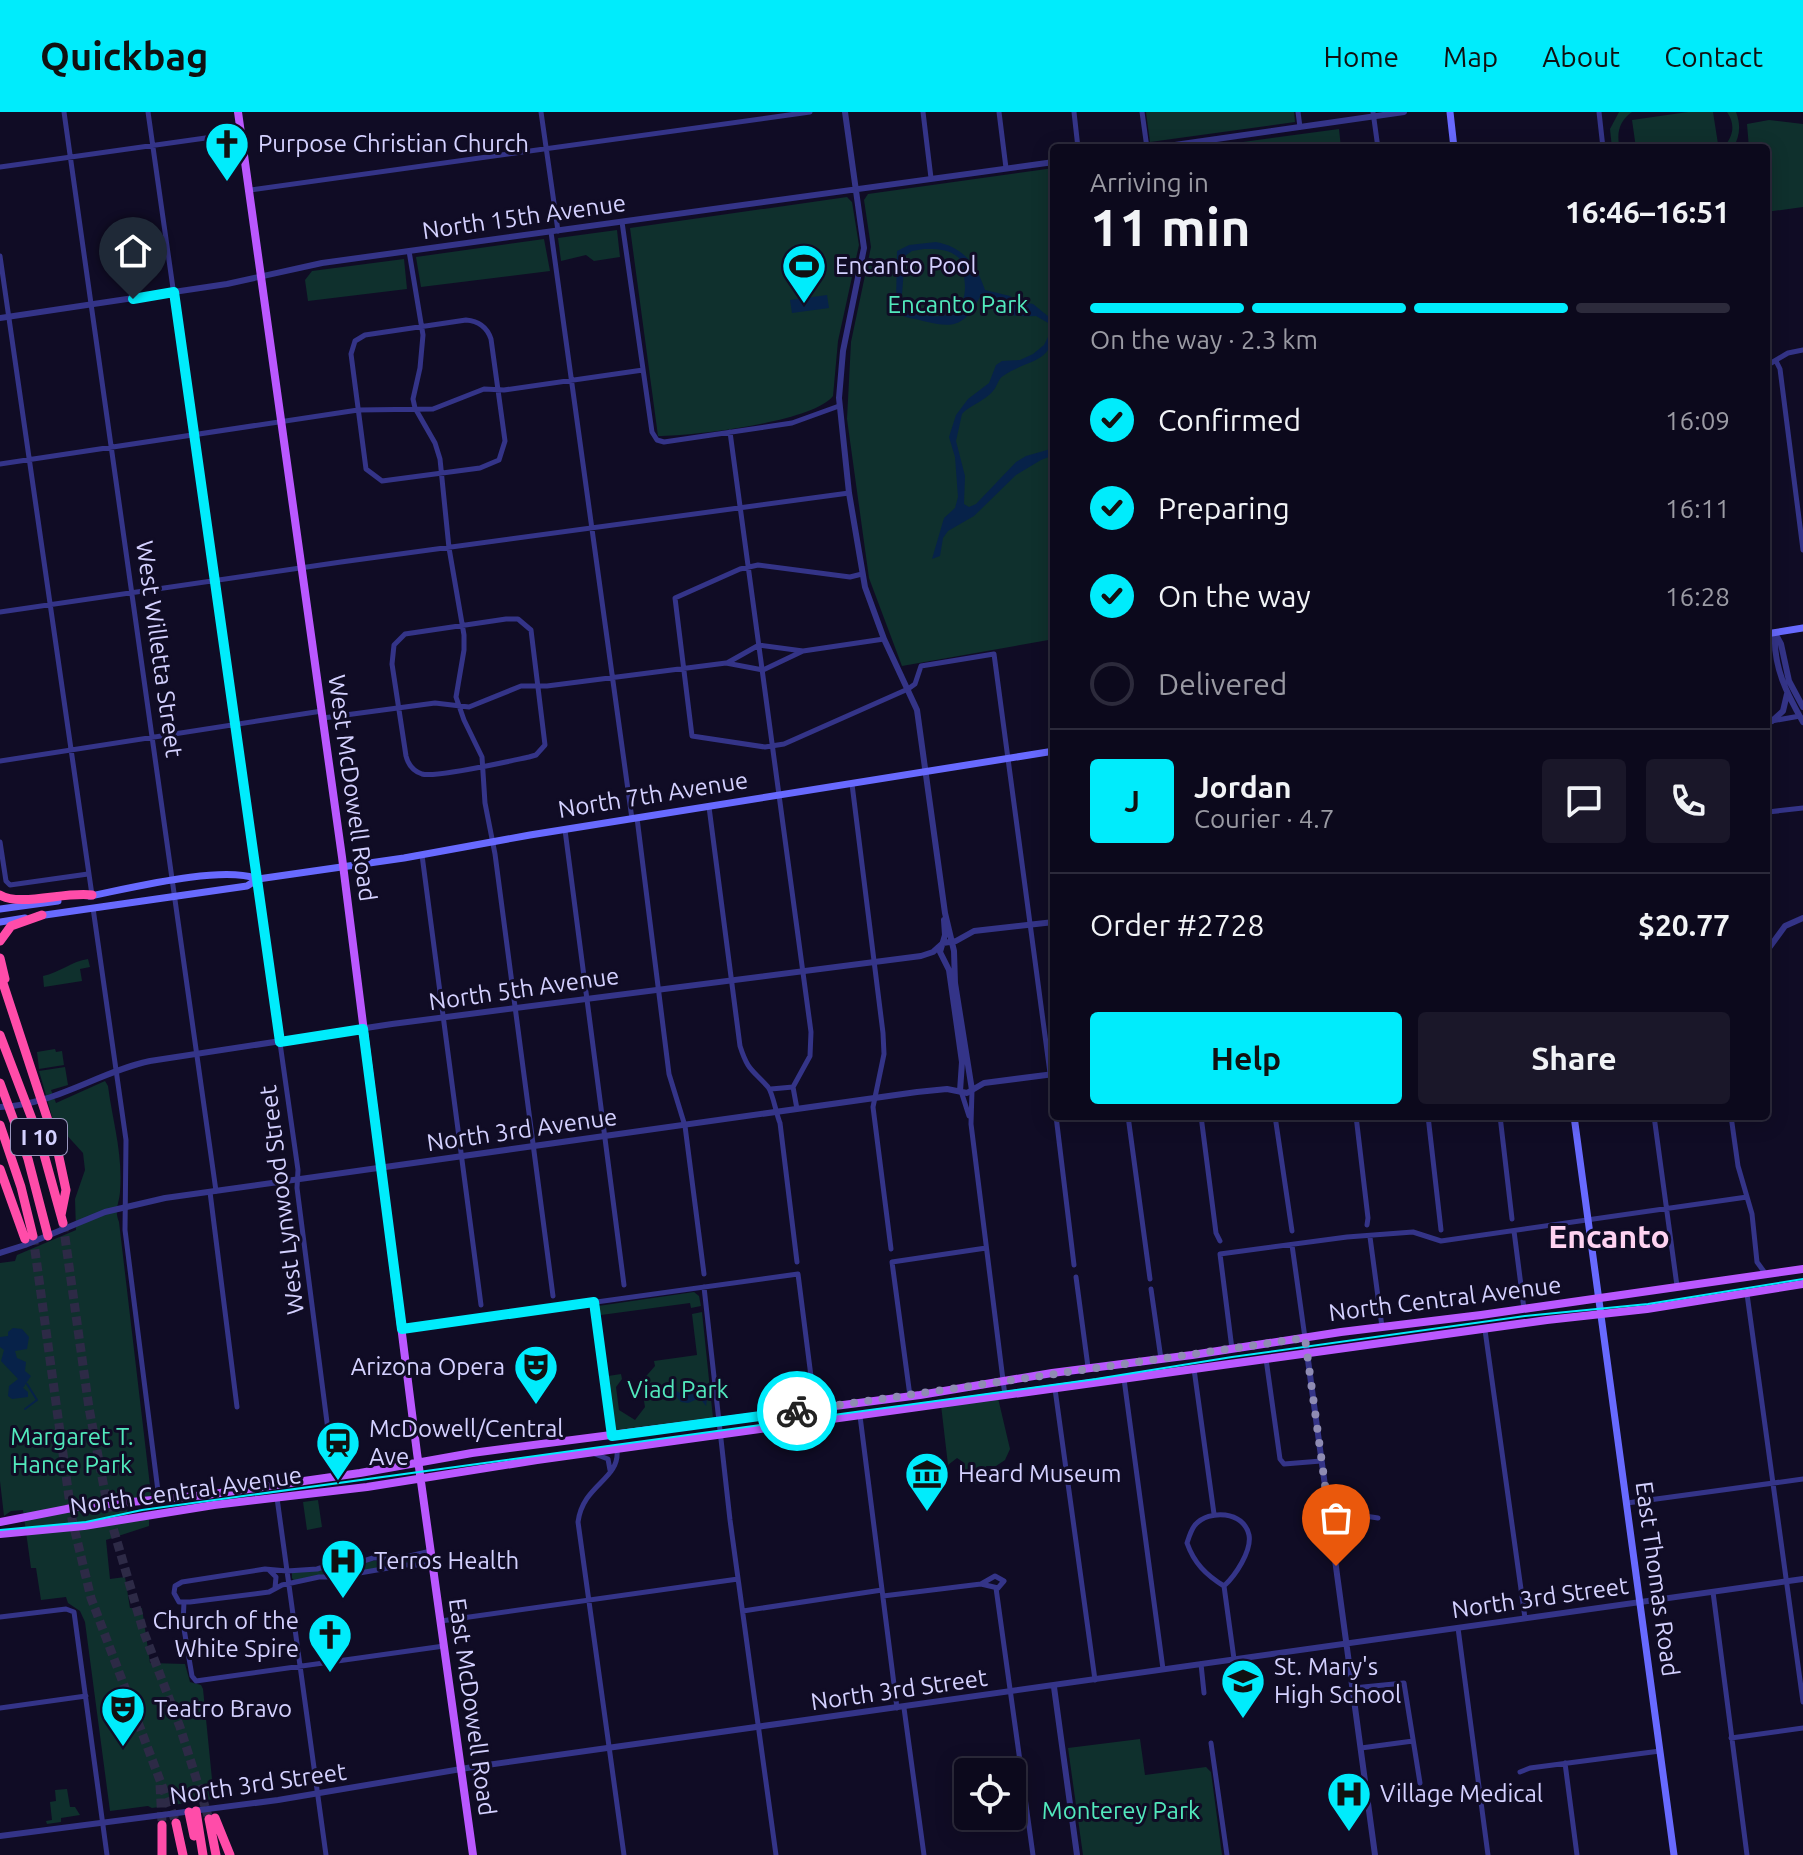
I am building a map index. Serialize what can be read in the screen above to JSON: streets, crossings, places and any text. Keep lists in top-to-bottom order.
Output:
{
  "streets": {
    "highway": ["I 10"],
    "main road": [
      "West McDowell Road",
      "North 7th Avenue",
      "North Central Avenue",
      "East Thomas Road",
      "East McDowell Road"
    ],
    "street": [
      "North 15th Avenue",
      "West Willetta Street",
      "North 5th Avenue",
      "North 3rd Avenue",
      "West Lynwood Street",
      "North 3rd Street"
    ]
  },
  "crossings": [
    ["North 15th Avenue", "West Willetta Street"],
    ["North 15th Avenue", "West McDowell Road"],
    ["North 15th Avenue", "West Lynwood Street"],
    ["West Willetta Street", "North 7th Avenue"],
    ["West Willetta Street", "North 5th Avenue"],
    ["West Willetta Street", "North 3rd Avenue"],
    ["West McDowell Road", "North 7th Avenue"],
    ["West McDowell Road", "North 5th Avenue"],
    ["West McDowell Road", "North 3rd Avenue"],
    ["West McDowell Road", "North Central Avenue"],
    ["West McDowell Road", "East McDowell Road"],
    ["North 7th Avenue", "West Lynwood Street"],
    ["North 5th Avenue", "West Lynwood Street"],
    ["North 3rd Avenue", "West Lynwood Street"],
    ["West Lynwood Street", "North Central Avenue"],
    ["North Central Avenue", "East Thomas Road"],
    ["North Central Avenue", "East McDowell Road"],
    ["East Thomas Road", "North 3rd Street"],
    ["North 3rd Street", "East McDowell Road"]
  ],
  "districts": ["Encanto"],
  "parks": [
    "Encanto Park",
    "Viad Park",
    "Margaret T. Hance Park",
    "Monterey Park"
  ],
  "places": {
    "church": ["Purpose Christian Church", "Church of the White Spire"],
    "sports": ["Encanto Pool"],
    "theatre": ["Arizona Opera", "Teatro Bravo"],
    "station": ["McDowell/Central Ave"],
    "museum": ["Heard Museum"],
    "hospital": ["Terros Health", "Village Medical"],
    "school or university": ["St. Mary's High School"]
  },
  "page": {
    "header": "Quickbag",
    "nav": [
      "Home",
      "Map",
      "About",
      "Contact"
    ],
    "heading": ["11 min", "Arriving in", "16:46–16:51"],
    "panel": [
      "Jordan",
      "Courier · 4.7",
      "Order #2728",
      "$20.77"
    ],
    "bar": "On the way · 2.3 km",
    "list": [
      ["Confirmed", "16:09"],
      ["Preparing", "16:11"],
      ["On the way", "16:28"],
      "Delivered"
    ],
    "round": "J",
    "buttons": ["Help", "Share"]
  }
}
